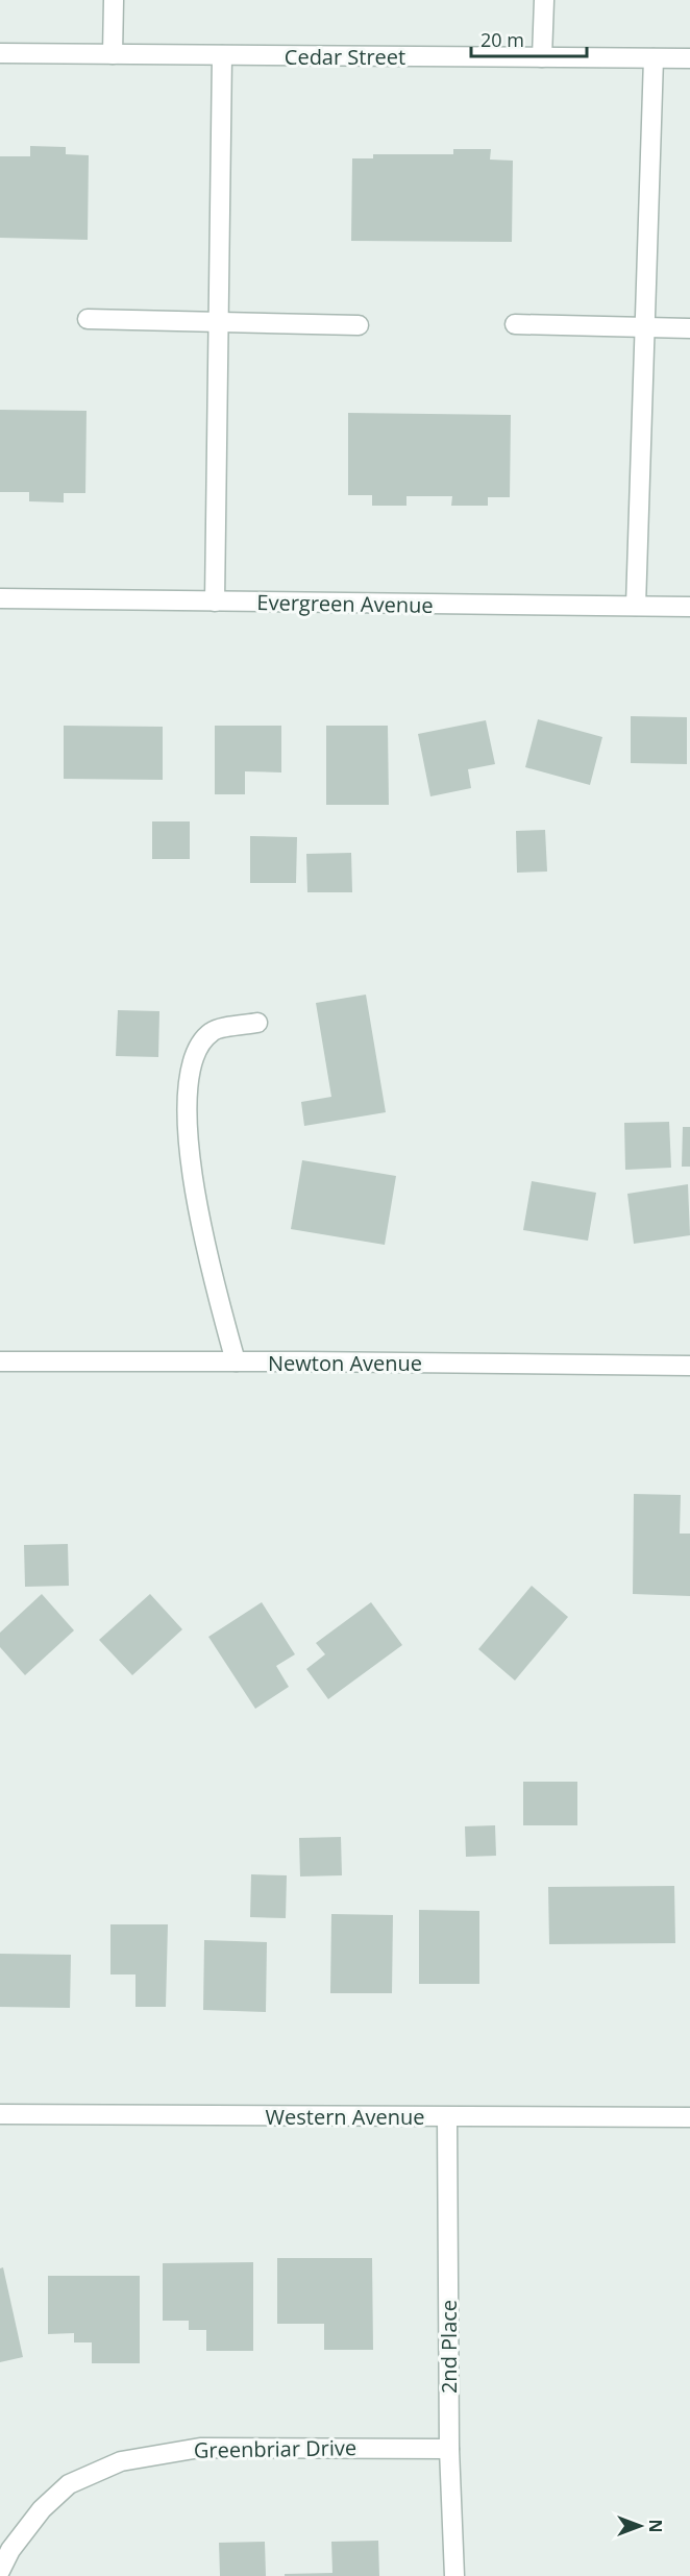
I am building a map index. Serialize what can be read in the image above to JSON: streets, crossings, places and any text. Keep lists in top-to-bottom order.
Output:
{
  "streets": {
    "street": [
      "Cedar Street",
      "Evergreen Avenue",
      "Newton Avenue",
      "Western Avenue",
      "2nd Place",
      "Greenbriar Drive"
    ]
  },
  "crossings": [
    ["Western Avenue", "2nd Place"],
    ["2nd Place", "Greenbriar Drive"]
  ],
  "scale_bar": "20 m",
  "north": "right"
}
